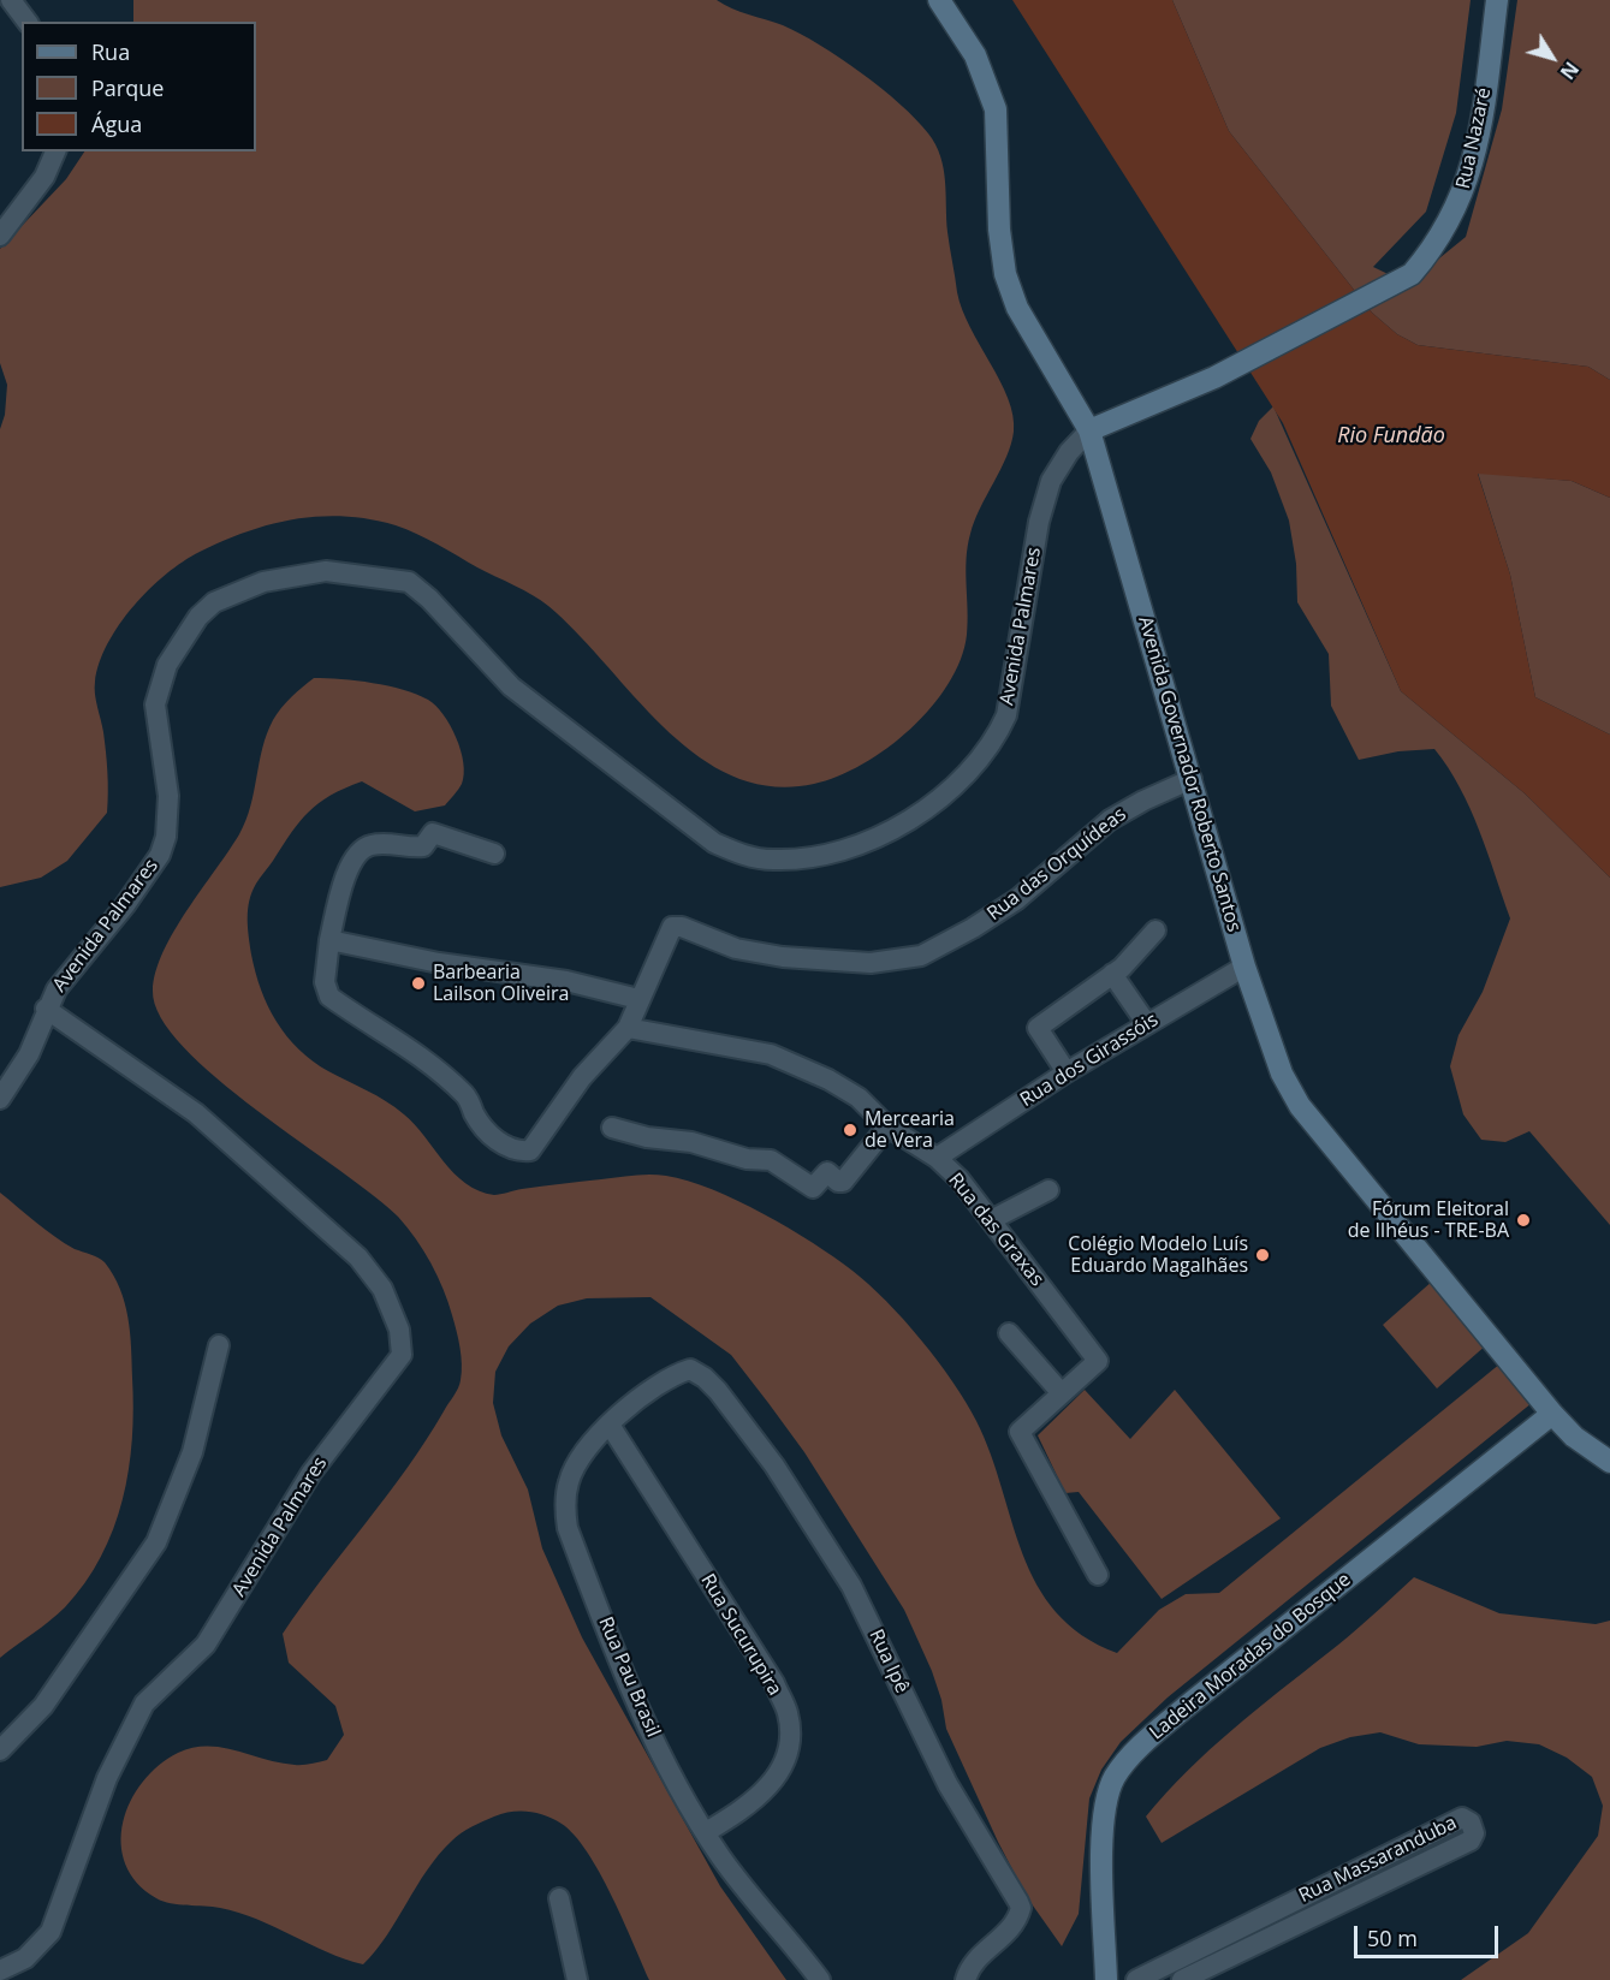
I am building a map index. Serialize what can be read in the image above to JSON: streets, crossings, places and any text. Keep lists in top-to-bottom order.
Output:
{
  "streets": {
    "main road": ["Rua Nazaré", "Avenida Governador Roberto Santos", "Ladeira Moradas do Bosque"],
    "street": [
      "Avenida Palmares",
      "Rua das Orquídeas",
      "Rua dos Girassóis",
      "Rua das Graxas",
      "Rua Sucurupira",
      "Rua Ipê",
      "Rua Pau Brasil",
      "Rua Massaranduba"
    ]
  },
  "crossings": [
    ["Rua Nazaré", "Avenida Palmares"],
    ["Rua Nazaré", "Avenida Governador Roberto Santos"],
    ["Avenida Palmares", "Avenida Governador Roberto Santos"],
    ["Avenida Governador Roberto Santos", "Rua das Orquídeas"],
    ["Avenida Governador Roberto Santos", "Rua dos Girassóis"],
    ["Avenida Governador Roberto Santos", "Ladeira Moradas do Bosque"],
    ["Rua dos Girassóis", "Rua das Graxas"],
    ["Rua Sucurupira", "Rua Pau Brasil"],
    ["Rua Ipê", "Rua Pau Brasil"]
  ],
  "water": ["Rio Fundão"],
  "places": [
    "Barbearia Lailson Oliveira",
    "Mercearia de Vera",
    "Fórum Eleitoral de Ilhéus - TRE-BA",
    "Colégio Modelo Luís Eduardo Magalhães"
  ],
  "legend": ["Rua", "Parque", "Água"],
  "scale_bar": "50 m",
  "north": "bottom right"
}
